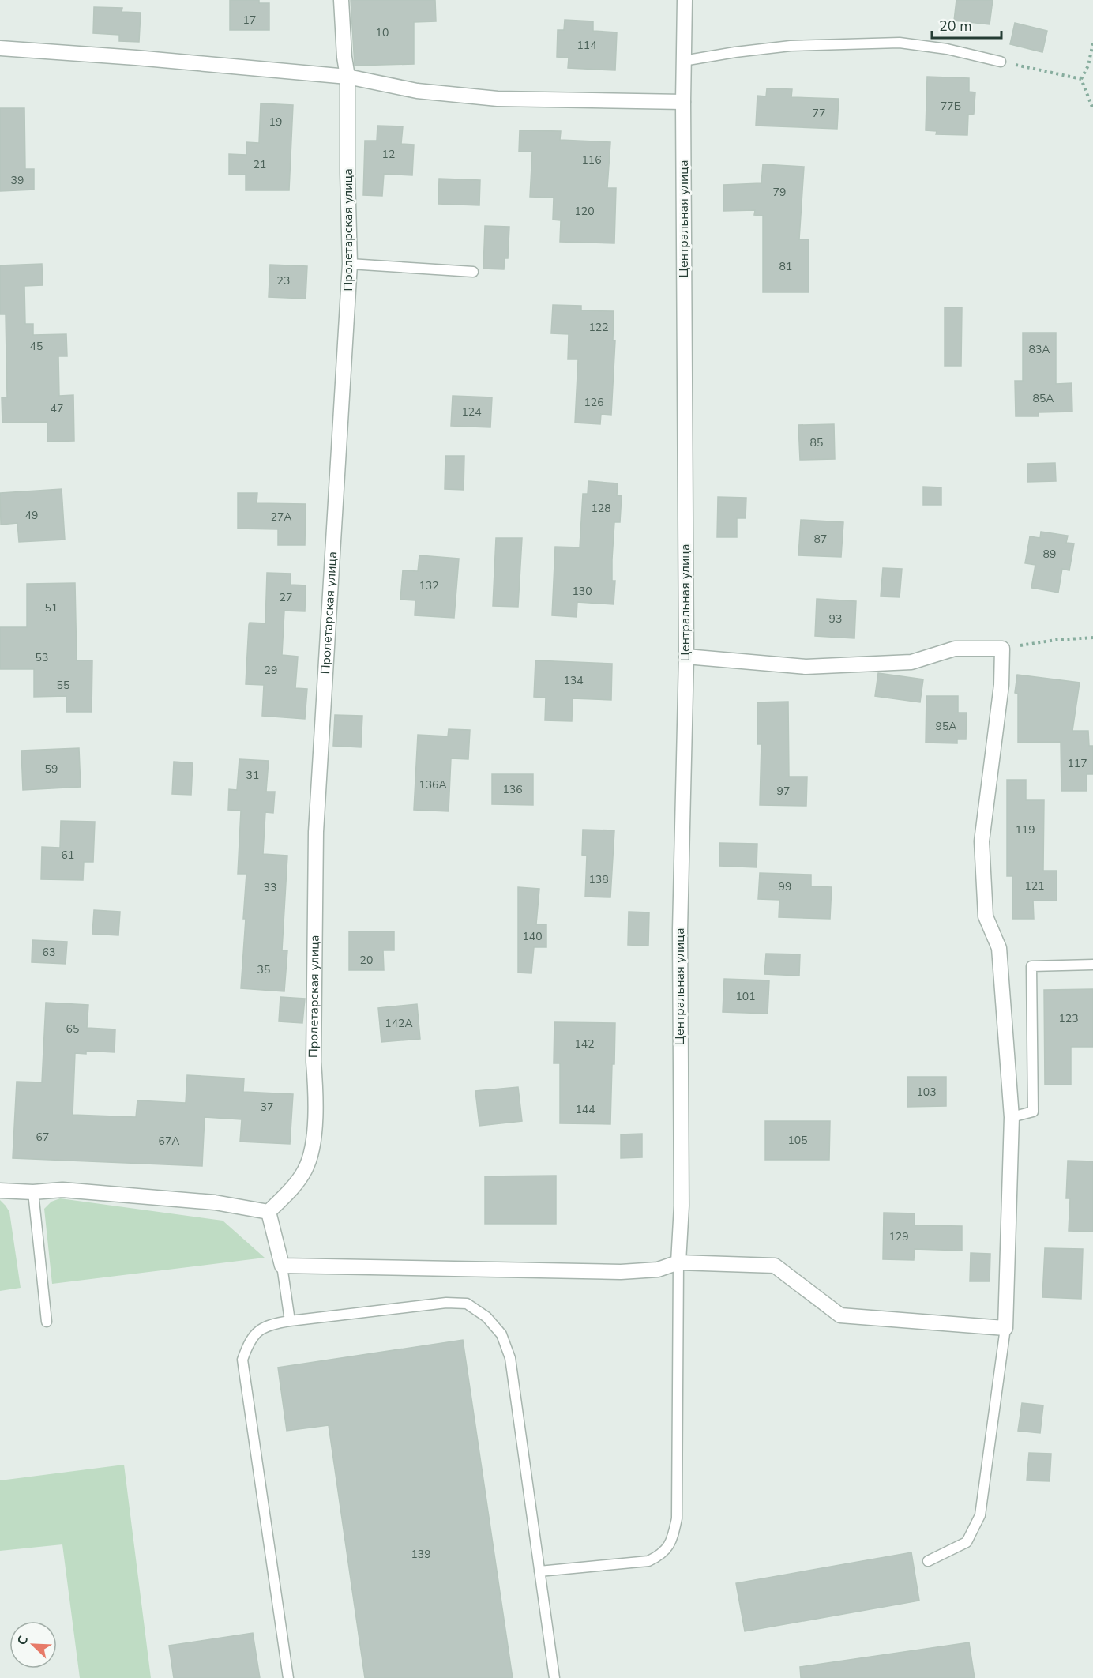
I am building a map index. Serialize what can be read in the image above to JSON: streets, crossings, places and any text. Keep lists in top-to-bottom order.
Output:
{
  "streets": {
    "street": ["Центральная улица", "Пролетарская улица"]
  },
  "house_numbers": [
    "17",
    "10",
    "114",
    "77Б",
    "77",
    "19",
    "12",
    "116",
    "21",
    "39",
    "79",
    "120",
    "81",
    "23",
    "122",
    "45",
    "83А",
    "85А",
    "126",
    "47",
    "124",
    "85",
    "128",
    "49",
    "27А",
    "87",
    "89",
    "132",
    "130",
    "27",
    "51",
    "93",
    "53",
    "29",
    "134",
    "55",
    "95А",
    "117",
    "59",
    "31",
    "136А",
    "136",
    "97",
    "119",
    "61",
    "138",
    "121",
    "99",
    "33",
    "140",
    "63",
    "20",
    "35",
    "101",
    "123",
    "142А",
    "65",
    "142",
    "103",
    "37",
    "144",
    "67",
    "105",
    "67А",
    "129",
    "139"
  ],
  "scale_bar": "20 m",
  "north": "top left"
}
